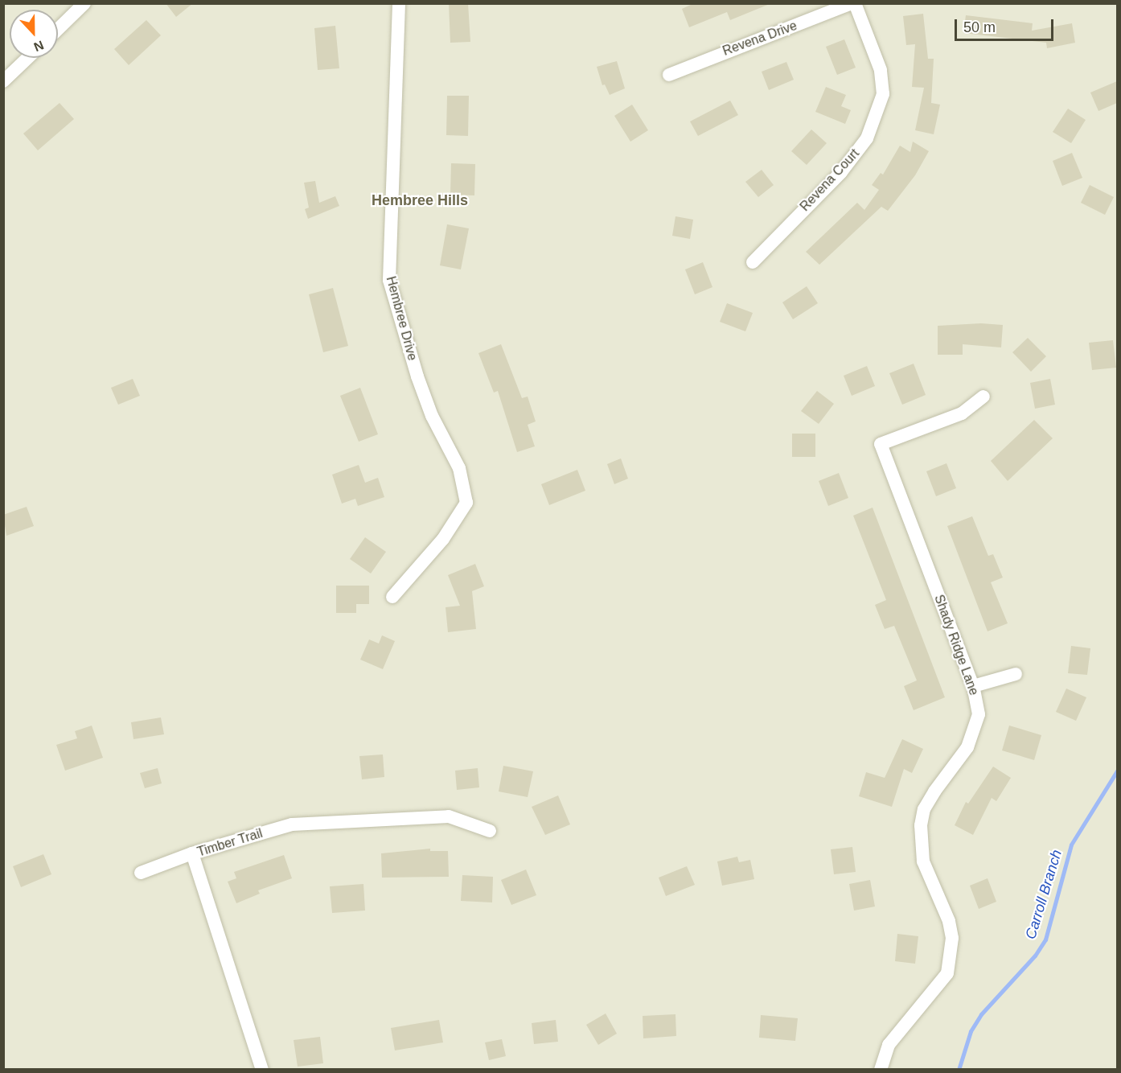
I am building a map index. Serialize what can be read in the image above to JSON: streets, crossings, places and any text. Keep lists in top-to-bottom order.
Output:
{
  "streets": {
    "street": [
      "Revena Drive",
      "Revena Court",
      "Hembree Drive",
      "Shady Ridge Lane",
      "Timber Trail"
    ]
  },
  "crossings": [
    ["Revena Drive", "Revena Court"]
  ],
  "districts": ["Hembree Hills"],
  "water": ["Carroll Branch"],
  "scale_bar": "50 m",
  "north": "bottom"
}
